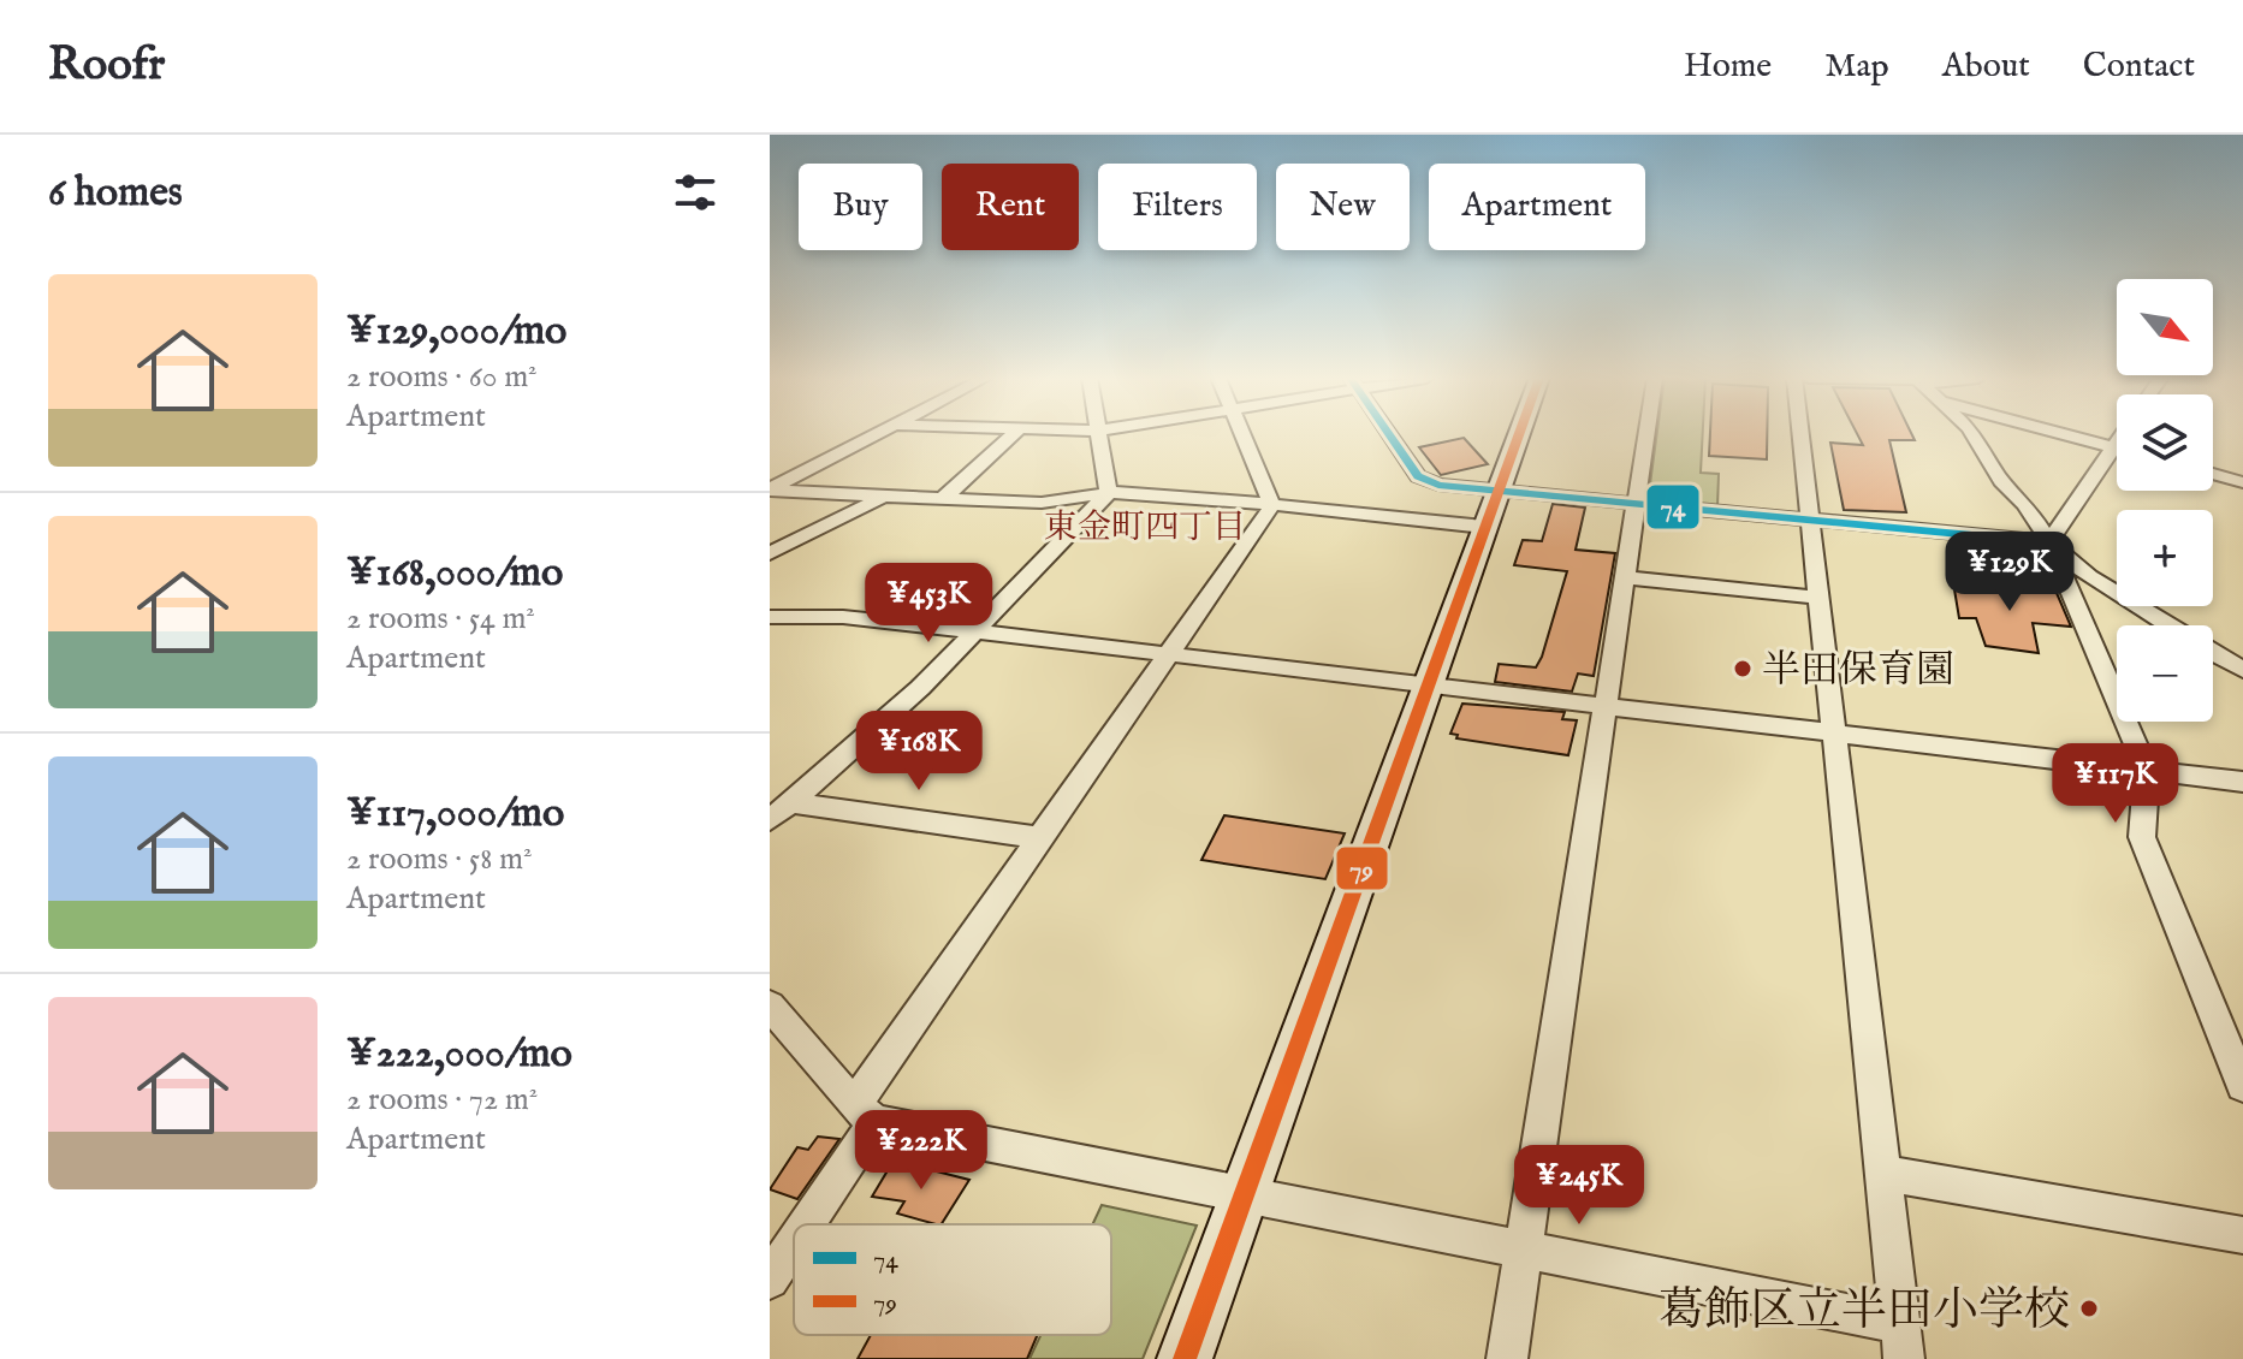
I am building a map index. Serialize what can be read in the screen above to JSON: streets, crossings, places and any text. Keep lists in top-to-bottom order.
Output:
{
  "districts": ["東金町四丁目"],
  "places": ["半田保育園", "葛飾区立半田小学校"],
  "lines": ["transit line 74", "transit line 79"],
  "legend": ["74", "79"],
  "north": "bottom right",
  "page": {
    "header": "Roofr",
    "nav": [
      "Home",
      "Map",
      "About",
      "Contact"
    ],
    "heading": "6 homes",
    "chip": [
      "Buy",
      "Rent",
      "Filters",
      "New",
      "Apartment"
    ],
    "list": [
      {
        "name": "¥129,000/mo",
        "note": "2 rooms · 60 m² · Apartment"
      },
      {
        "name": "¥168,000/mo",
        "note": "2 rooms · 54 m² · Apartment"
      },
      {
        "name": "¥117,000/mo",
        "note": "2 rooms · 58 m² · Apartment"
      },
      {
        "name": "¥222,000/mo",
        "note": "2 rooms · 72 m² · Apartment"
      }
    ],
    "map_buttons": ["+", "−"],
    "price": [
      "¥129K",
      "¥453K",
      "¥168K",
      "¥117K",
      "¥222K",
      "¥245K"
    ]
  }
}
